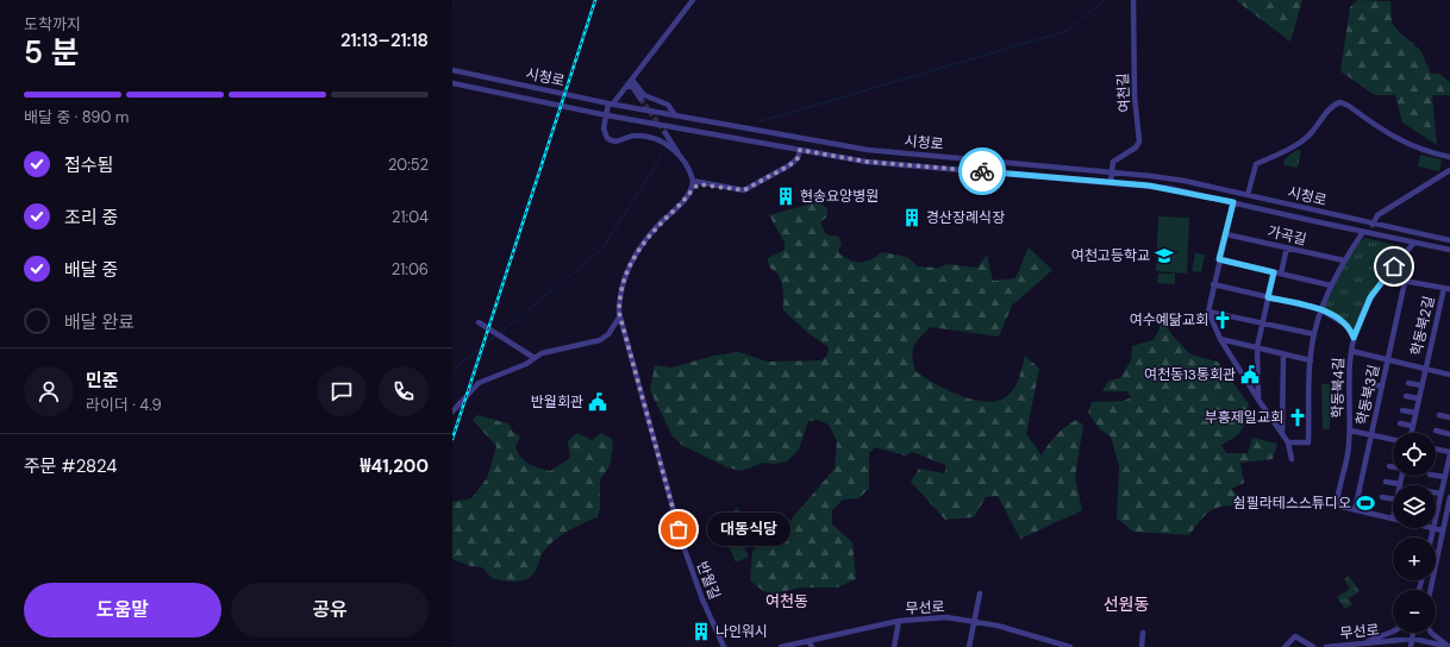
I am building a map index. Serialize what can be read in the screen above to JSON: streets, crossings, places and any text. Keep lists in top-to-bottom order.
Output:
{
  "streets": {
    "street": [
      "시청로",
      "여천길",
      "가곡길",
      "학동북2길",
      "학동북4길",
      "학동북3길",
      "반월길",
      "무선로"
    ]
  },
  "crossings": [
    ["시청로", "여천길"],
    ["시청로", "학동북4길"],
    ["학동북2길", "학동북4길"],
    ["학동북2길", "학동북3길"],
    ["학동북4길", "학동북3길"]
  ],
  "districts": ["여천동", "선원동"],
  "places": {
    "building": ["현송요양병원", "경산장례식장", "나인워시"],
    "school or university": ["여천고등학교"],
    "church": ["여수예닮교회", "부흥제일교회"],
    "public building": ["여천동13통회관", "반월회관"],
    "sports": ["쉼필라테스스튜디오"],
    "other": ["대동식당"]
  },
  "page": {
    "heading": ["5 분", "도착까지", "21:13–21:18"],
    "panel": [
      "민준",
      "라이더 · 4.9",
      "주문 #2824",
      "₩41,200"
    ],
    "bar": "배달 중 · 890 m",
    "list": [
      ["접수됨", "20:52"],
      ["조리 중", "21:04"],
      ["배달 중", "21:06"],
      "배달 완료"
    ],
    "map_buttons": ["+", "−"],
    "bubble": "대동식당",
    "buttons": ["도움말", "공유"]
  }
}
